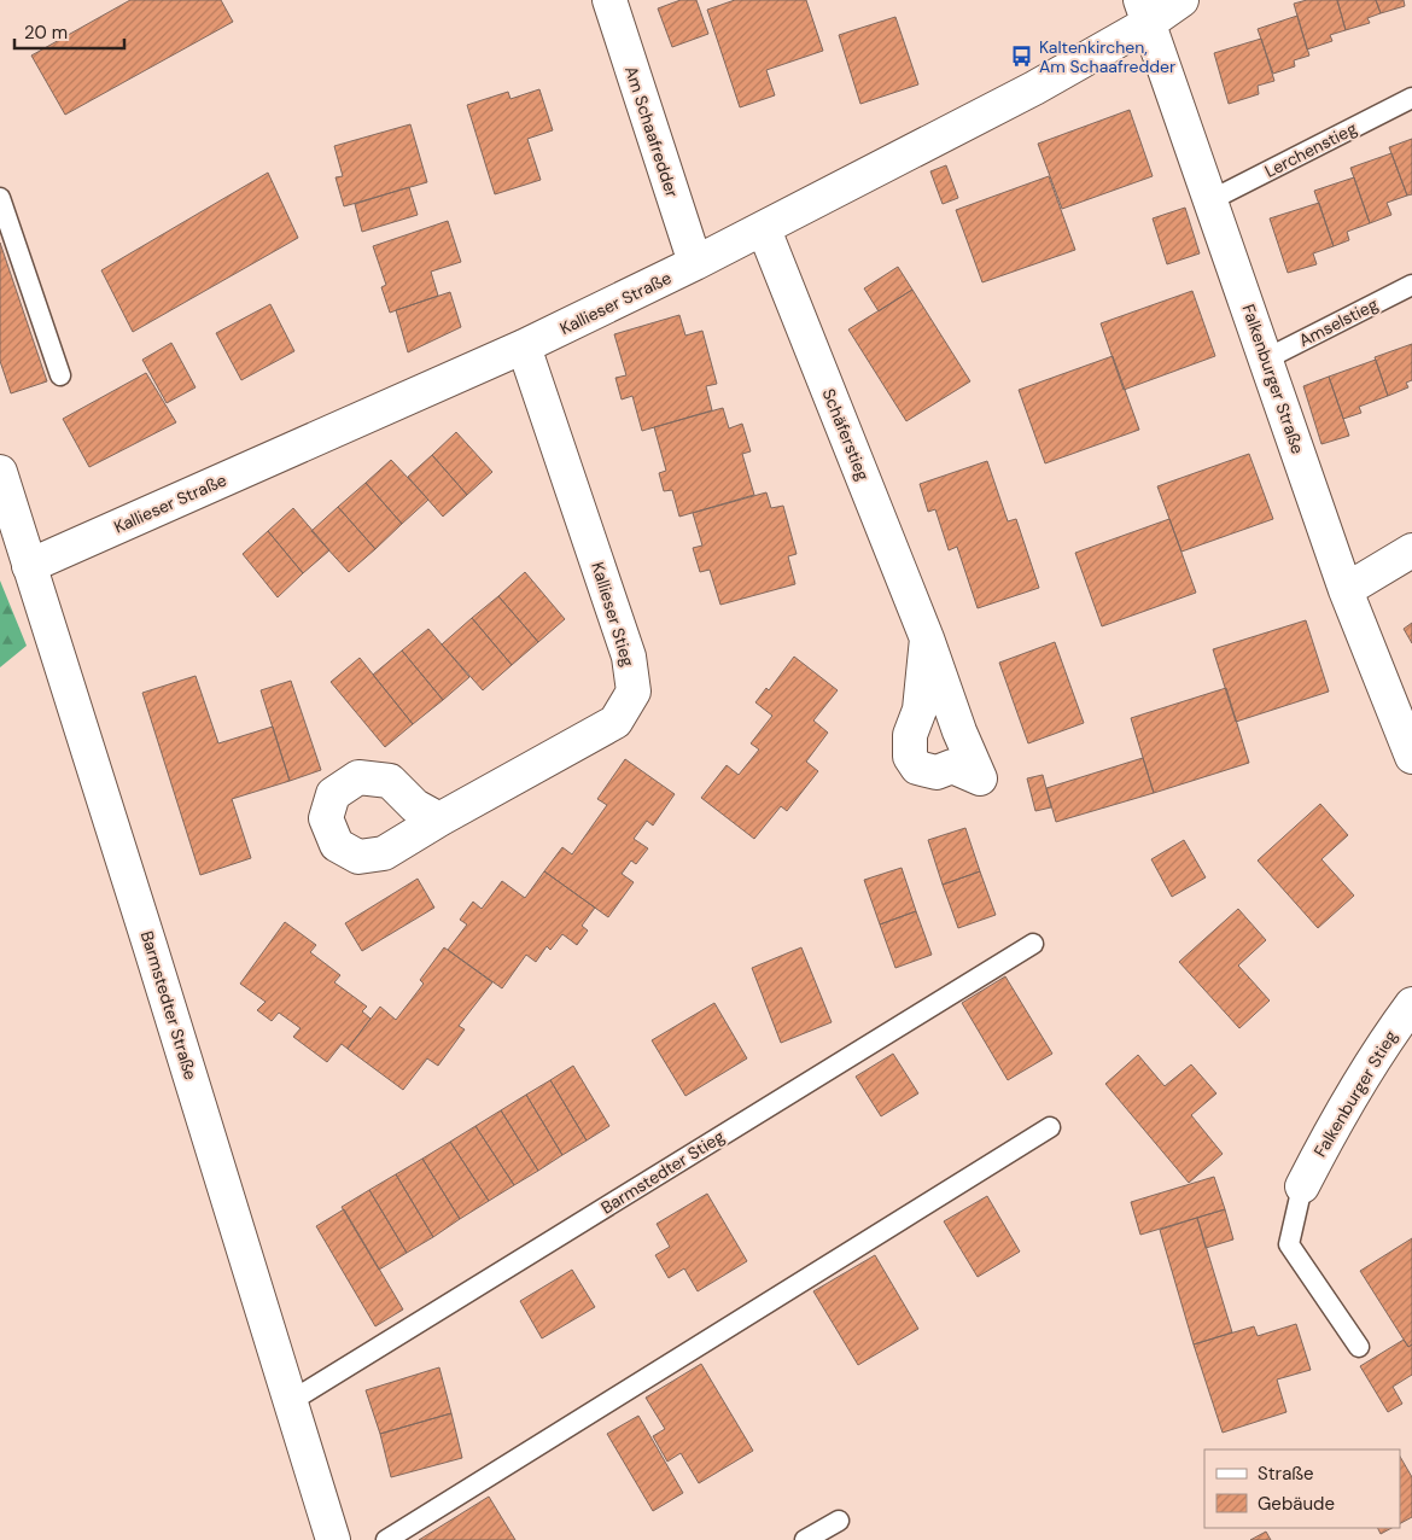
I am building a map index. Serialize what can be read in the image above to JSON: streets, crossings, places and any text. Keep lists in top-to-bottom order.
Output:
{
  "streets": {
    "street": [
      "Am Schaafredder",
      "Kallieser Straße",
      "Falkenburger Straße",
      "Schäferstieg",
      "Kallieser Stieg",
      "Barmstedter Straße",
      "Falkenburger Stieg"
    ],
    "lane": ["Lerchenstieg", "Amselstieg", "Barmstedter Stieg"]
  },
  "crossings": [
    ["Am Schaafredder", "Kallieser Straße"],
    ["Lerchenstieg", "Falkenburger Straße"],
    ["Kallieser Straße", "Falkenburger Straße"],
    ["Kallieser Straße", "Schäferstieg"],
    ["Kallieser Straße", "Kallieser Stieg"],
    ["Kallieser Straße", "Barmstedter Straße"],
    ["Amselstieg", "Falkenburger Straße"],
    ["Barmstedter Straße", "Barmstedter Stieg"]
  ],
  "places": {
    "bus stop": ["Kaltenkirchen, Am Schaafredder"]
  },
  "legend": ["Straße", "Gebäude"],
  "scale_bar": "20 m"
}
